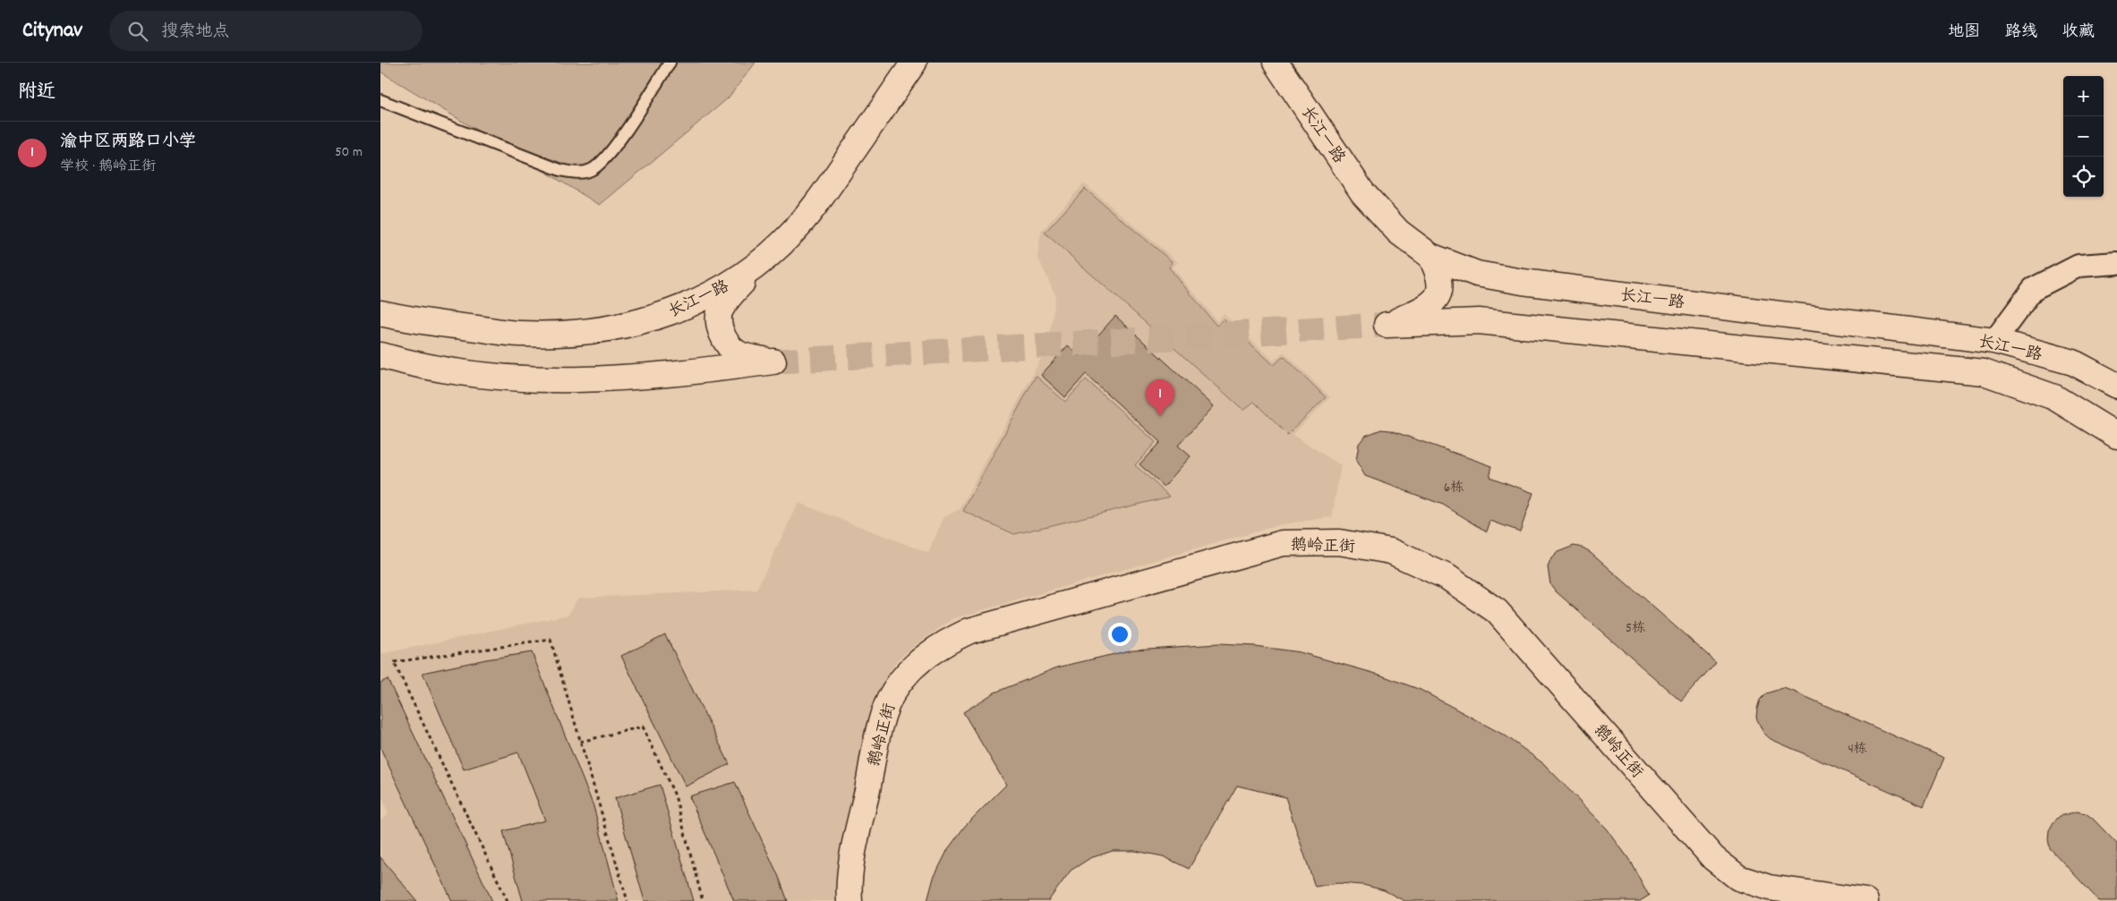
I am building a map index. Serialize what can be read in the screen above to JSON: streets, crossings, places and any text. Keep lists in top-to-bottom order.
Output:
{
  "streets": {
    "main road": ["长江一路", "鹅岭正街"]
  },
  "house_numbers": ["6栋", "5栋", "4栋"],
  "page": {
    "header": "Citynav",
    "search": "搜索地点",
    "nav": ["地图", "路线", "收藏"],
    "heading": "附近",
    "map_buttons": ["+", "−"],
    "list": [
      {
        "mark": "1",
        "name": "渝中区两路口小学",
        "note": "学校 · 鹅岭正街",
        "value": "50 m"
      }
    ],
    "pins": "1"
  }
}
